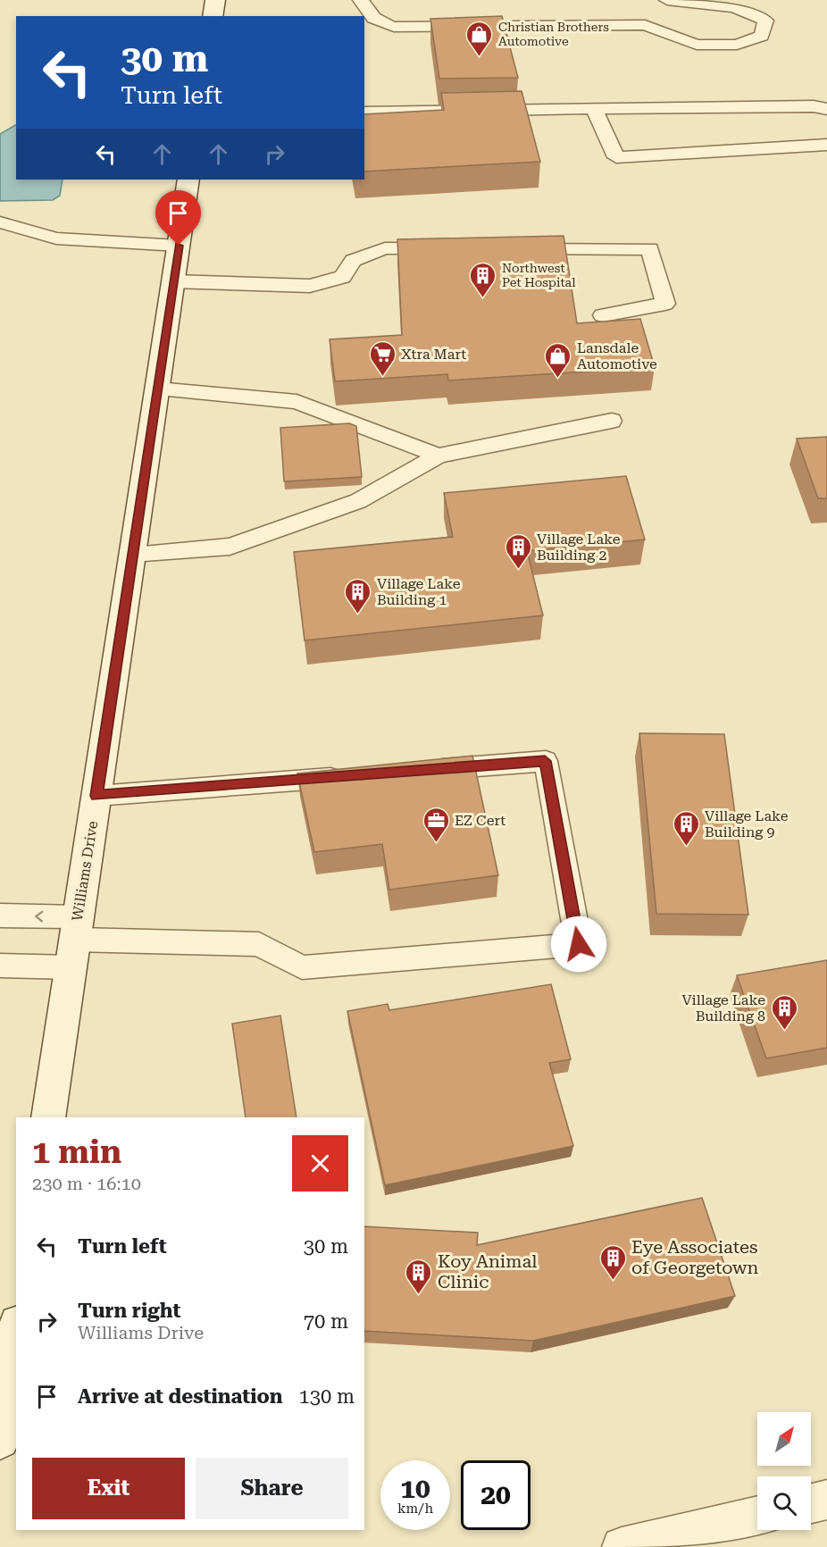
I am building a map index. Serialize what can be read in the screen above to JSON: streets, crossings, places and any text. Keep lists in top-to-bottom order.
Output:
{
  "streets": {
    "main road": ["Williams Drive"]
  },
  "places": {
    "shop": ["Christian Brothers Automotive", "Lansdale Automotive"],
    "building": [
      "Northwest Pet Hospital",
      "Village Lake Building 2",
      "Village Lake Building 1",
      "Village Lake Building 9",
      "Village Lake Building 8",
      "Eye Associates of Georgetown",
      "Koy Animal Clinic"
    ],
    "supermarket": ["Xtra Mart"],
    "office": ["EZ Cert"]
  },
  "north": "top right",
  "page": {
    "turn": ["30 m", "Turn left"],
    "heading": ["1 min", "230 m · 16:10"],
    "list": [
      {
        "name": "Turn left",
        "value": "30 m"
      },
      {
        "name": "Turn right",
        "note": "Williams Drive",
        "value": "70 m"
      },
      {
        "name": "Arrive at destination",
        "value": "130 m"
      }
    ],
    "buttons": ["Exit", "Share"],
    "speed": "10 km/h",
    "limit": "20"
  }
}
